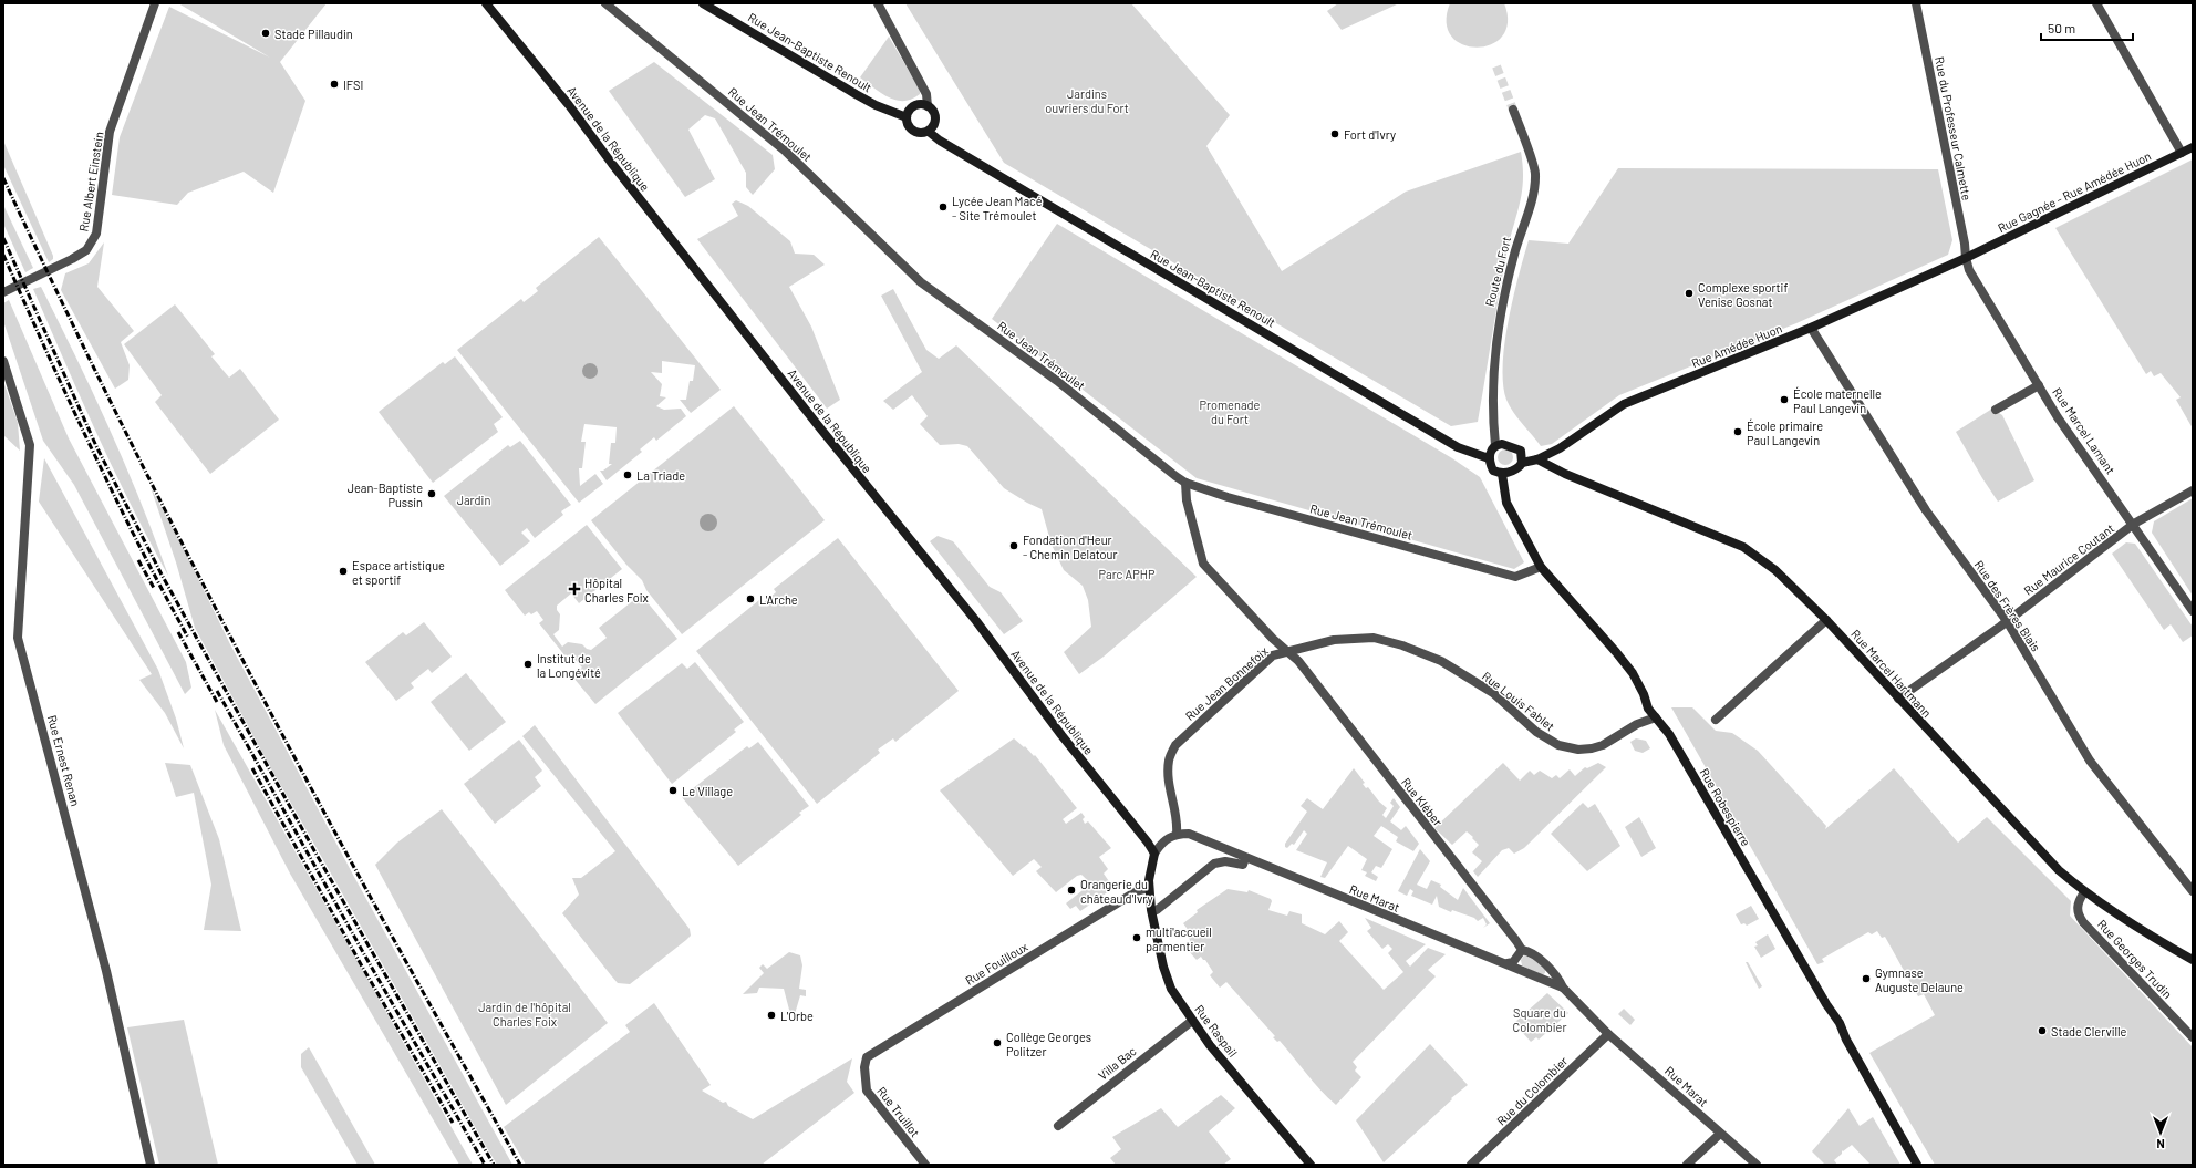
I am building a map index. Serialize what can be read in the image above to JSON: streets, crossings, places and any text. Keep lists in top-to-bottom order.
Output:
{
  "streets": {
    "main road": [
      "Rue Jean-Baptiste Renoult",
      "Avenue de la République",
      "Rue Gagnée - Rue Amédée Huon",
      "Rue Amédée Huon",
      "Rue Marcel Hartmann",
      "Rue Robespierre",
      "Rue Raspail"
    ],
    "street": [
      "Rue Jean Trémoulet",
      "Rue du Professeur Calmette",
      "Rue Albert Einstein",
      "Route du Fort",
      "Rue Marcel Lamant",
      "Rue Maurice Coutant",
      "Rue des Frères Blais",
      "Rue Jean Bonnefoix",
      "Rue Louis Fablet",
      "Rue Ernest Renan",
      "Rue Kléber",
      "Rue Marat",
      "Rue Georges Trudin",
      "Rue Fouilloux",
      "Villa Bac",
      "Rue du Colombier",
      "Rue Truillot"
    ]
  },
  "crossings": [
    ["Rue Jean-Baptiste Renoult", "Route du Fort"],
    ["Rue Jean-Baptiste Renoult", "Rue Amédée Huon"],
    ["Rue Jean-Baptiste Renoult", "Rue Robespierre"],
    ["Rue Jean Trémoulet", "Rue Jean Bonnefoix"],
    ["Rue Jean Trémoulet", "Rue Robespierre"],
    ["Rue du Professeur Calmette", "Rue Gagnée - Rue Amédée Huon"],
    ["Rue du Professeur Calmette", "Rue Amédée Huon"],
    ["Rue du Professeur Calmette", "Rue Marcel Lamant"],
    ["Avenue de la République", "Rue Raspail"],
    ["Rue Gagnée - Rue Amédée Huon", "Rue Amédée Huon"],
    ["Rue Gagnée - Rue Amédée Huon", "Rue Marcel Lamant"],
    ["Route du Fort", "Rue Amédée Huon"],
    ["Route du Fort", "Rue Robespierre"],
    ["Rue Amédée Huon", "Rue Marcel Lamant"],
    ["Rue Amédée Huon", "Rue des Frères Blais"],
    ["Rue Amédée Huon", "Rue Marcel Hartmann"],
    ["Rue Amédée Huon", "Rue Robespierre"],
    ["Rue Marcel Lamant", "Rue Maurice Coutant"],
    ["Rue Maurice Coutant", "Rue des Frères Blais"],
    ["Rue Maurice Coutant", "Rue Marcel Hartmann"],
    ["Rue Marcel Hartmann", "Rue Georges Trudin"],
    ["Rue Jean Bonnefoix", "Rue Louis Fablet"],
    ["Rue Jean Bonnefoix", "Rue Kléber"],
    ["Rue Jean Bonnefoix", "Rue Marat"],
    ["Rue Louis Fablet", "Rue Kléber"],
    ["Rue Louis Fablet", "Rue Robespierre"],
    ["Rue Kléber", "Rue Marat"],
    ["Rue Marat", "Rue du Colombier"],
    ["Rue Fouilloux", "Rue Raspail"],
    ["Rue Fouilloux", "Rue Truillot"],
    ["Rue Raspail", "Villa Bac"]
  ],
  "parks": [
    "Jardins ouvriers du Fort",
    "Promenade du Fort",
    "Jardin",
    "Parc APHP",
    "Jardin de l'hôpital Charles Foix",
    "Square du Colombier"
  ],
  "places": {
    "other": [
      "Stade Pillaudin",
      "IFSI",
      "Fort d'Ivry",
      "Lycée Jean Macé - Site Trémoulet",
      "Complexe sportif Venise Gosnat",
      "École maternelle Paul Langevin",
      "École primaire Paul Langevin",
      "La Triade",
      "Jean-Baptiste Pussin",
      "Fondation d'Heur - Chemin Delatour",
      "Espace artistique et sportif",
      "L'Arche",
      "Institut de la Longévité",
      "Le Village",
      "Orangerie du château d'Ivry",
      "multi'accueil parmentier",
      "Gymnase Auguste Delaune",
      "L'Orbe",
      "Stade Clerville",
      "Collège Georges Politzer"
    ],
    "health": ["Hôpital Charles Foix"]
  },
  "scale_bar": "50 m",
  "north": "bottom"
}
